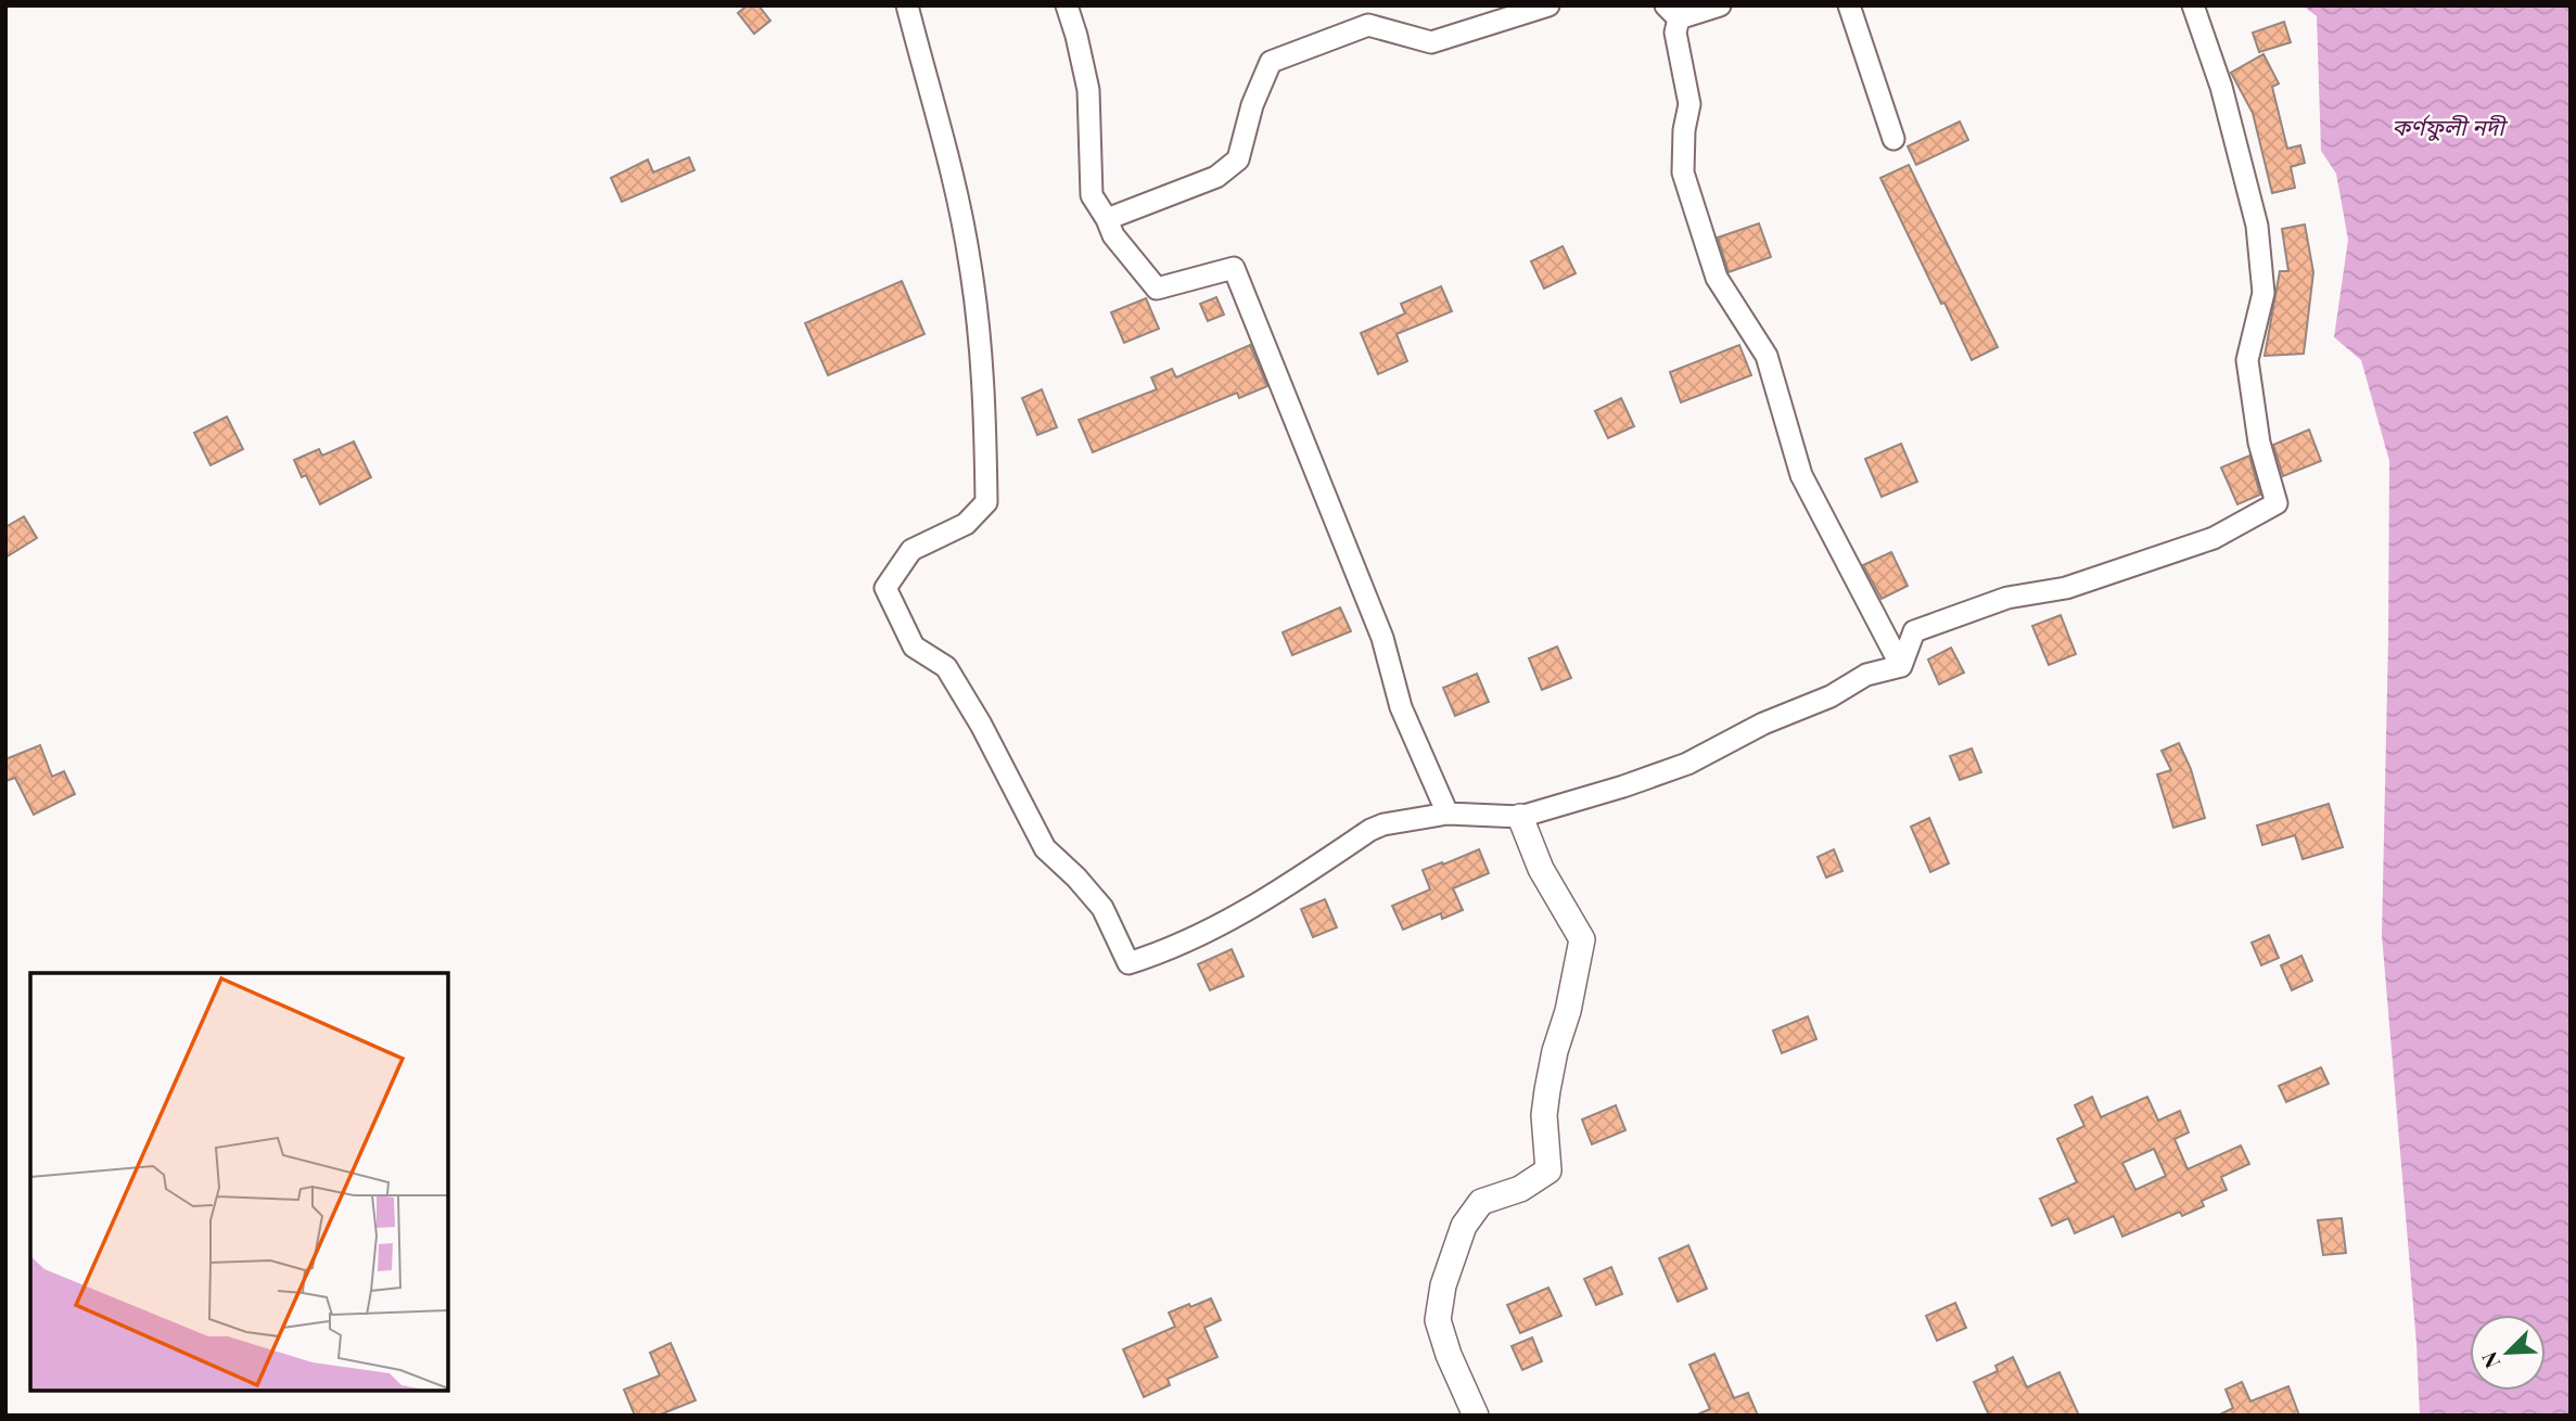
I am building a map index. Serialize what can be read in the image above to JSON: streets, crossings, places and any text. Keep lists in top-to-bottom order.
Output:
{
  "water": ["কর্ণফুলী নদী"],
  "north": "bottom left"
}
